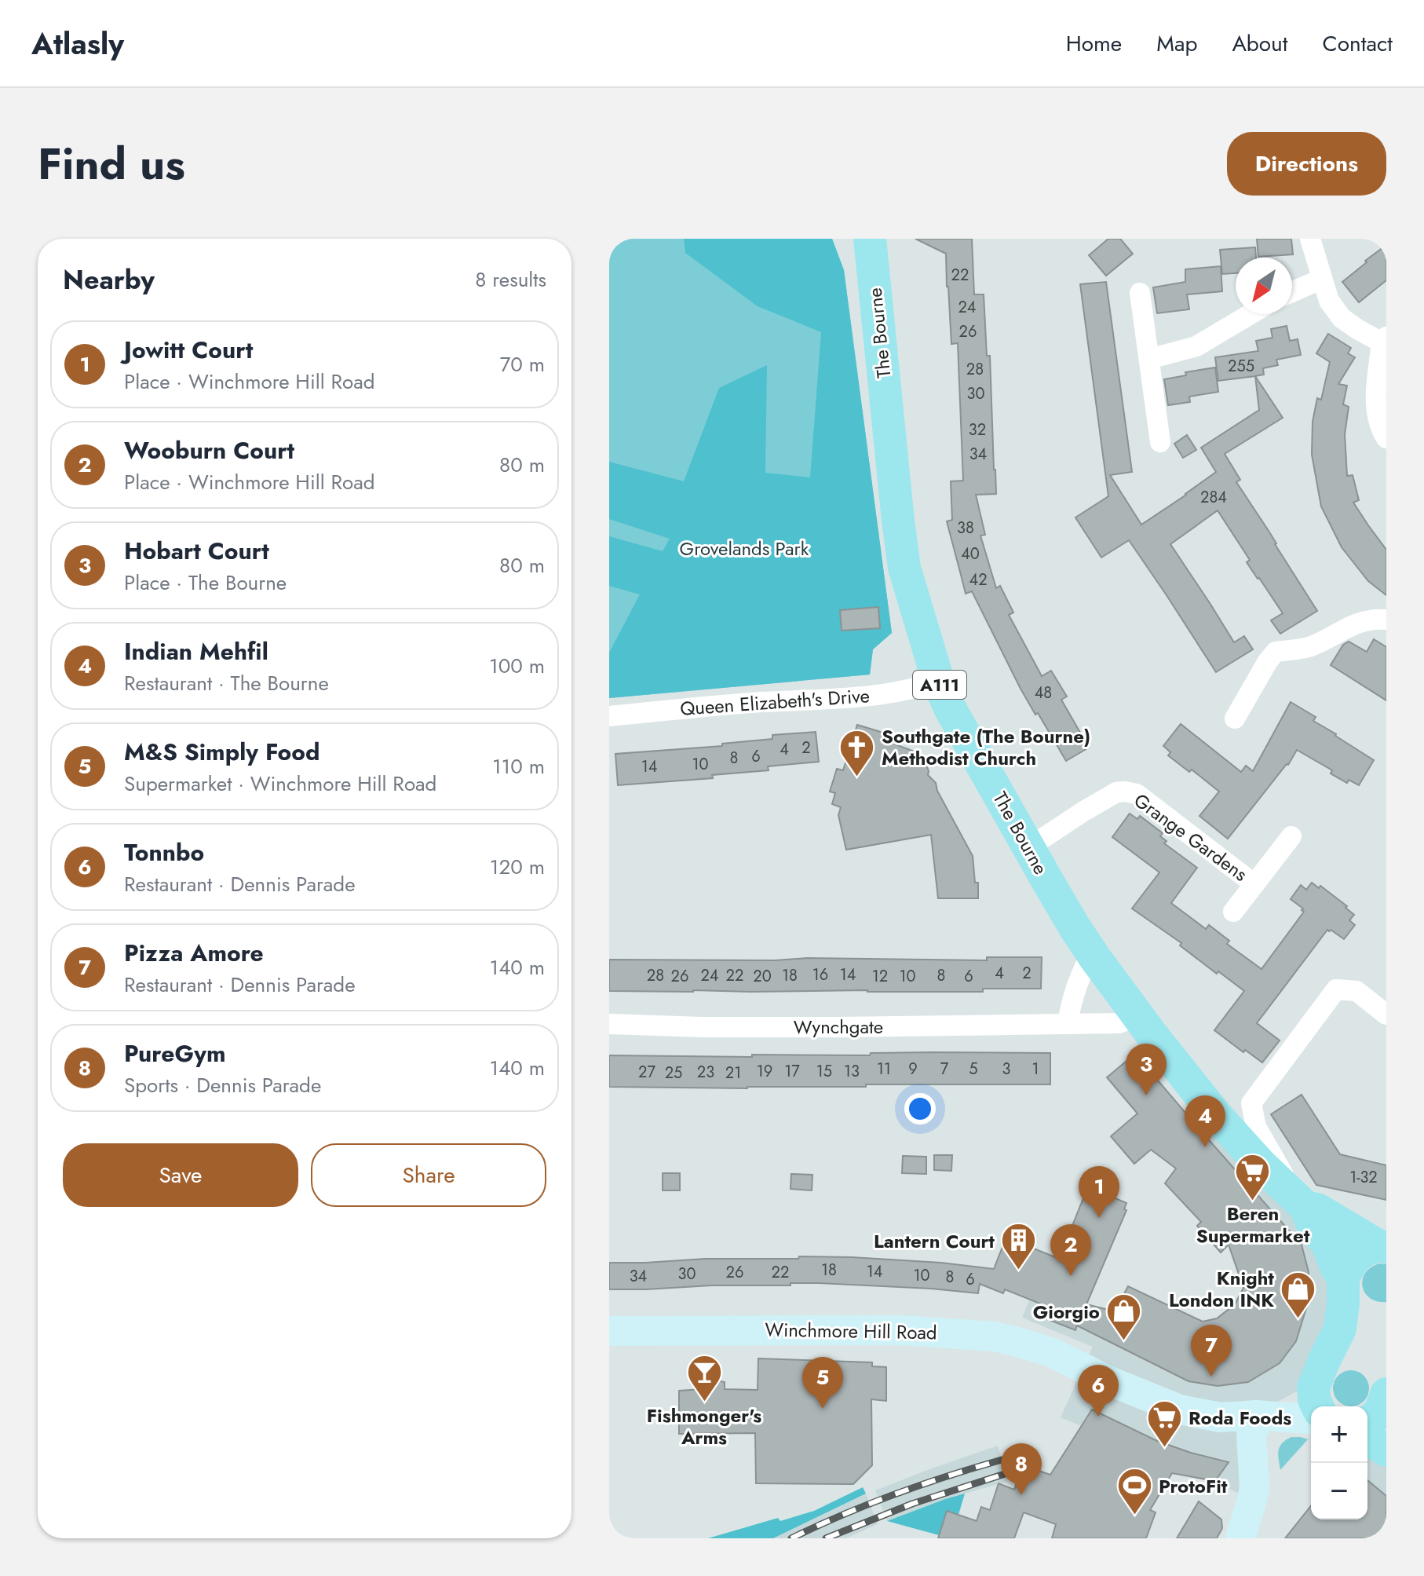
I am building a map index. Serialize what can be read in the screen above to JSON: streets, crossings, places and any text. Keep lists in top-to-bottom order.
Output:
{
  "streets": {
    "main road": ["The Bourne", "A111"],
    "street": [
      "Queen Elizabeth's Drive",
      "Grange Gardens",
      "Wynchgate",
      "Winchmore Hill Road"
    ]
  },
  "crossings": [
    ["The Bourne", "A111"],
    ["The Bourne", "Queen Elizabeth's Drive"],
    ["The Bourne", "Grange Gardens"],
    ["The Bourne", "Wynchgate"]
  ],
  "parks": ["Grovelands Park"],
  "places": {
    "church": ["Southgate (The Bourne) Methodist Church"],
    "supermarket": ["Beren Supermarket", "Roda Foods"],
    "building": ["Lantern Court"],
    "shop": ["Knight London INK", "Giorgio"],
    "bar": ["Fishmonger's Arms"],
    "sports": ["ProtoFit"]
  },
  "house_numbers": [
    "22",
    "24",
    "26",
    "255",
    "28",
    "30",
    "32",
    "34",
    "284",
    "38",
    "40",
    "42",
    "48",
    "2",
    "4",
    "6",
    "8",
    "10",
    "14",
    "4",
    "2",
    "16",
    "14",
    "28",
    "24",
    "22",
    "18",
    "8",
    "26",
    "20",
    "12",
    "10",
    "6",
    "11",
    "9",
    "7",
    "5",
    "3",
    "1",
    "19",
    "17",
    "15",
    "13",
    "27",
    "23",
    "25",
    "21",
    "1-32",
    "18",
    "14",
    "26",
    "22",
    "30",
    "10",
    "34",
    "8",
    "6"
  ],
  "north": "bottom left",
  "page": {
    "header": "Atlasly",
    "nav": [
      "Home",
      "Map",
      "About",
      "Contact"
    ],
    "title": "Find us",
    "buttons": [
      "Directions",
      ["Save", "Share"]
    ],
    "heading": ["Nearby", "8 results"],
    "list": [
      {
        "mark": "1",
        "name": "Jowitt Court",
        "note": "Place · Winchmore Hill Road",
        "value": "70 m"
      },
      {
        "mark": "2",
        "name": "Wooburn Court",
        "note": "Place · Winchmore Hill Road",
        "value": "80 m"
      },
      {
        "mark": "3",
        "name": "Hobart Court",
        "note": "Place · The Bourne",
        "value": "80 m"
      },
      {
        "mark": "4",
        "name": "Indian Mehfil",
        "note": "Restaurant · The Bourne",
        "value": "100 m"
      },
      {
        "mark": "5",
        "name": "M&S Simply Food",
        "note": "Supermarket · Winchmore Hill Road",
        "value": "110 m"
      },
      {
        "mark": "6",
        "name": "Tonnbo",
        "note": "Restaurant · Dennis Parade",
        "value": "120 m"
      },
      {
        "mark": "7",
        "name": "Pizza Amore",
        "note": "Restaurant · Dennis Parade",
        "value": "140 m"
      },
      {
        "mark": "8",
        "name": "PureGym",
        "note": "Sports · Dennis Parade",
        "value": "140 m"
      }
    ],
    "pins": [
      "3",
      "4",
      "1",
      "2",
      "7",
      "5",
      "6",
      "8"
    ],
    "map_buttons": ["+", "−"]
  }
}
